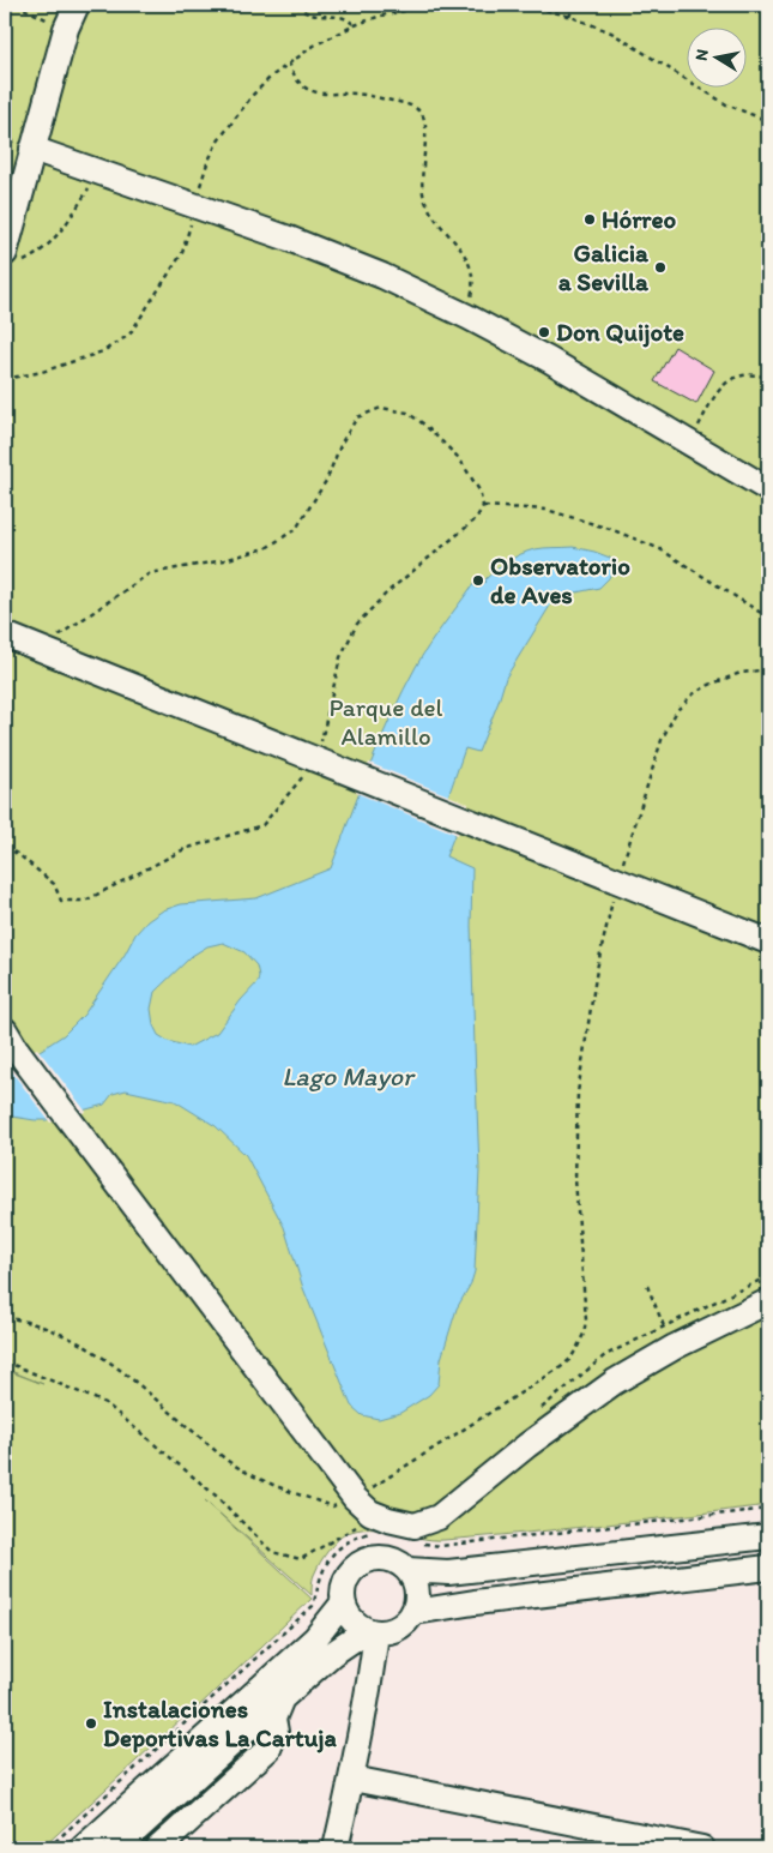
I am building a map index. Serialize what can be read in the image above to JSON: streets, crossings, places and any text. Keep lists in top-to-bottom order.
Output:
{
  "water": ["Lago Mayor"],
  "parks": ["Parque del Alamillo"],
  "places": [
    "Hórreo",
    "Galicia a Sevilla",
    "Don Quijote",
    "Observatorio de Aves",
    "Instalaciones Deportivas La Cartuja"
  ],
  "north": "left"
}
